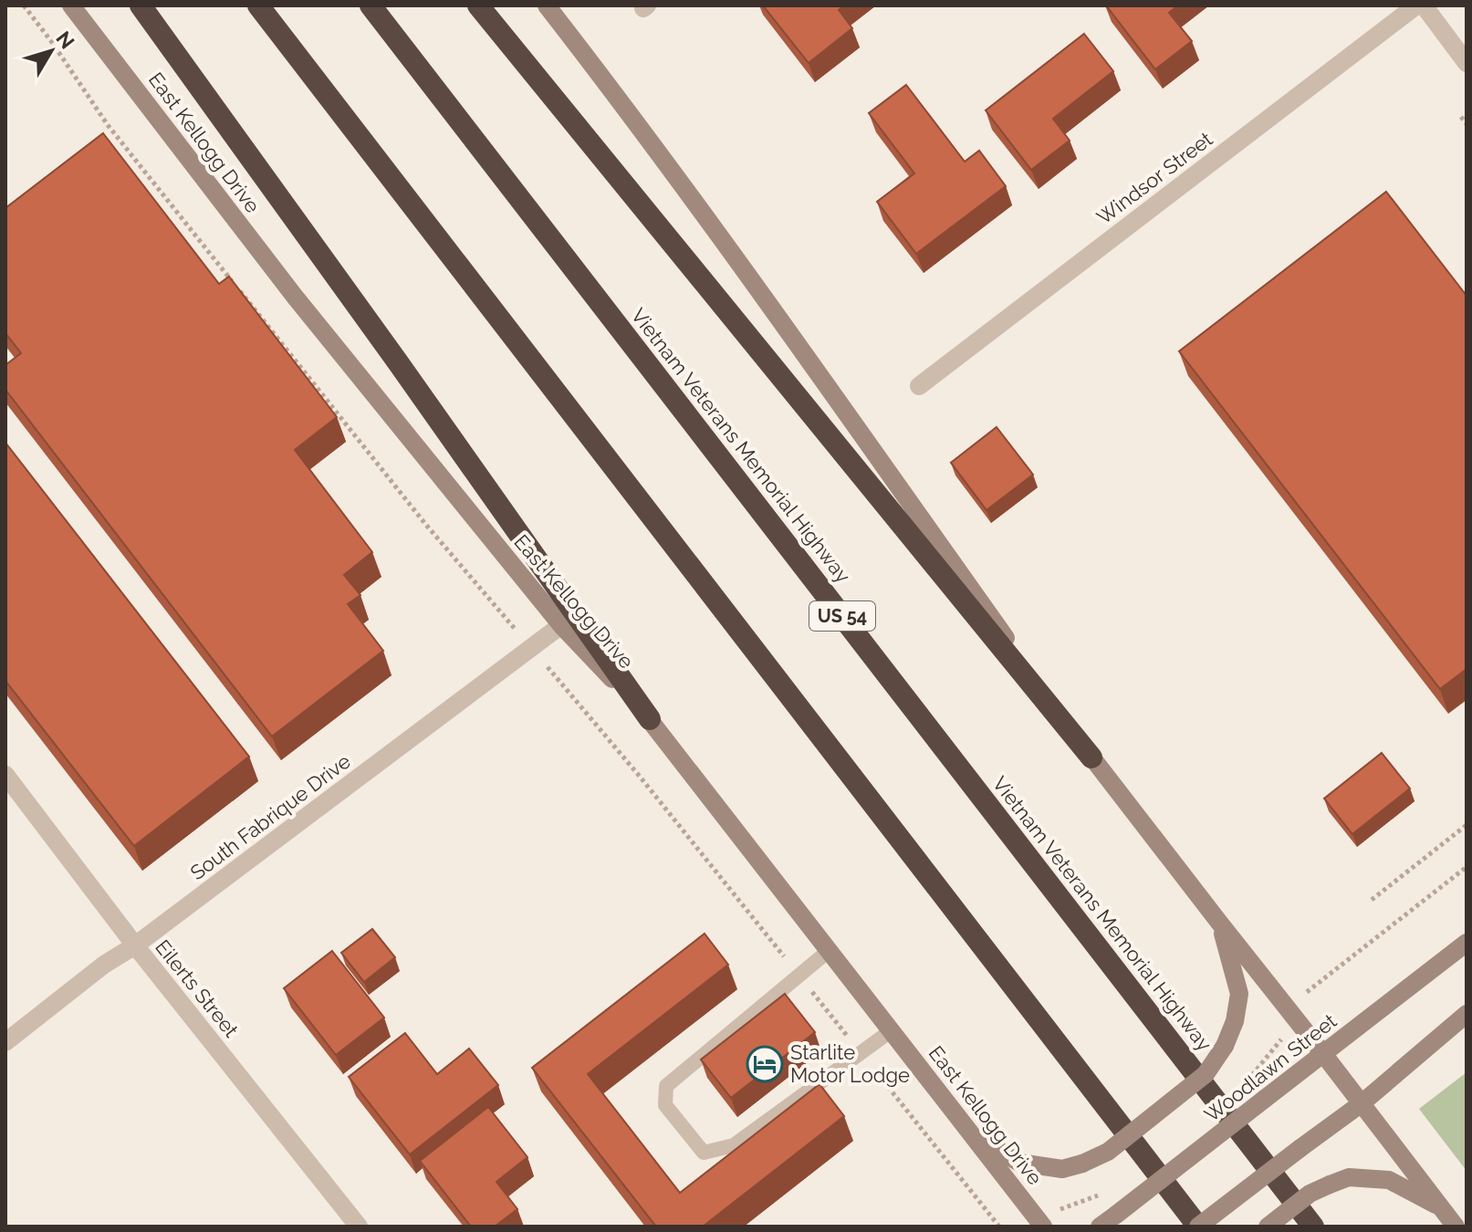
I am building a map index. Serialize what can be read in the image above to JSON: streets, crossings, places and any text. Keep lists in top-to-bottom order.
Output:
{
  "streets": {
    "highway": ["Vietnam Veterans Memorial Highway", "US 54"],
    "main road": ["East Kellogg Drive", "Woodlawn Street"],
    "street": ["Windsor Street", "South Fabrique Drive", "Eilerts Street"]
  },
  "crossings": [
    ["East Kellogg Drive", "South Fabrique Drive"],
    ["South Fabrique Drive", "Eilerts Street"]
  ],
  "places": {
    "hotel": ["Starlite Motor Lodge"]
  },
  "north": "top right"
}
